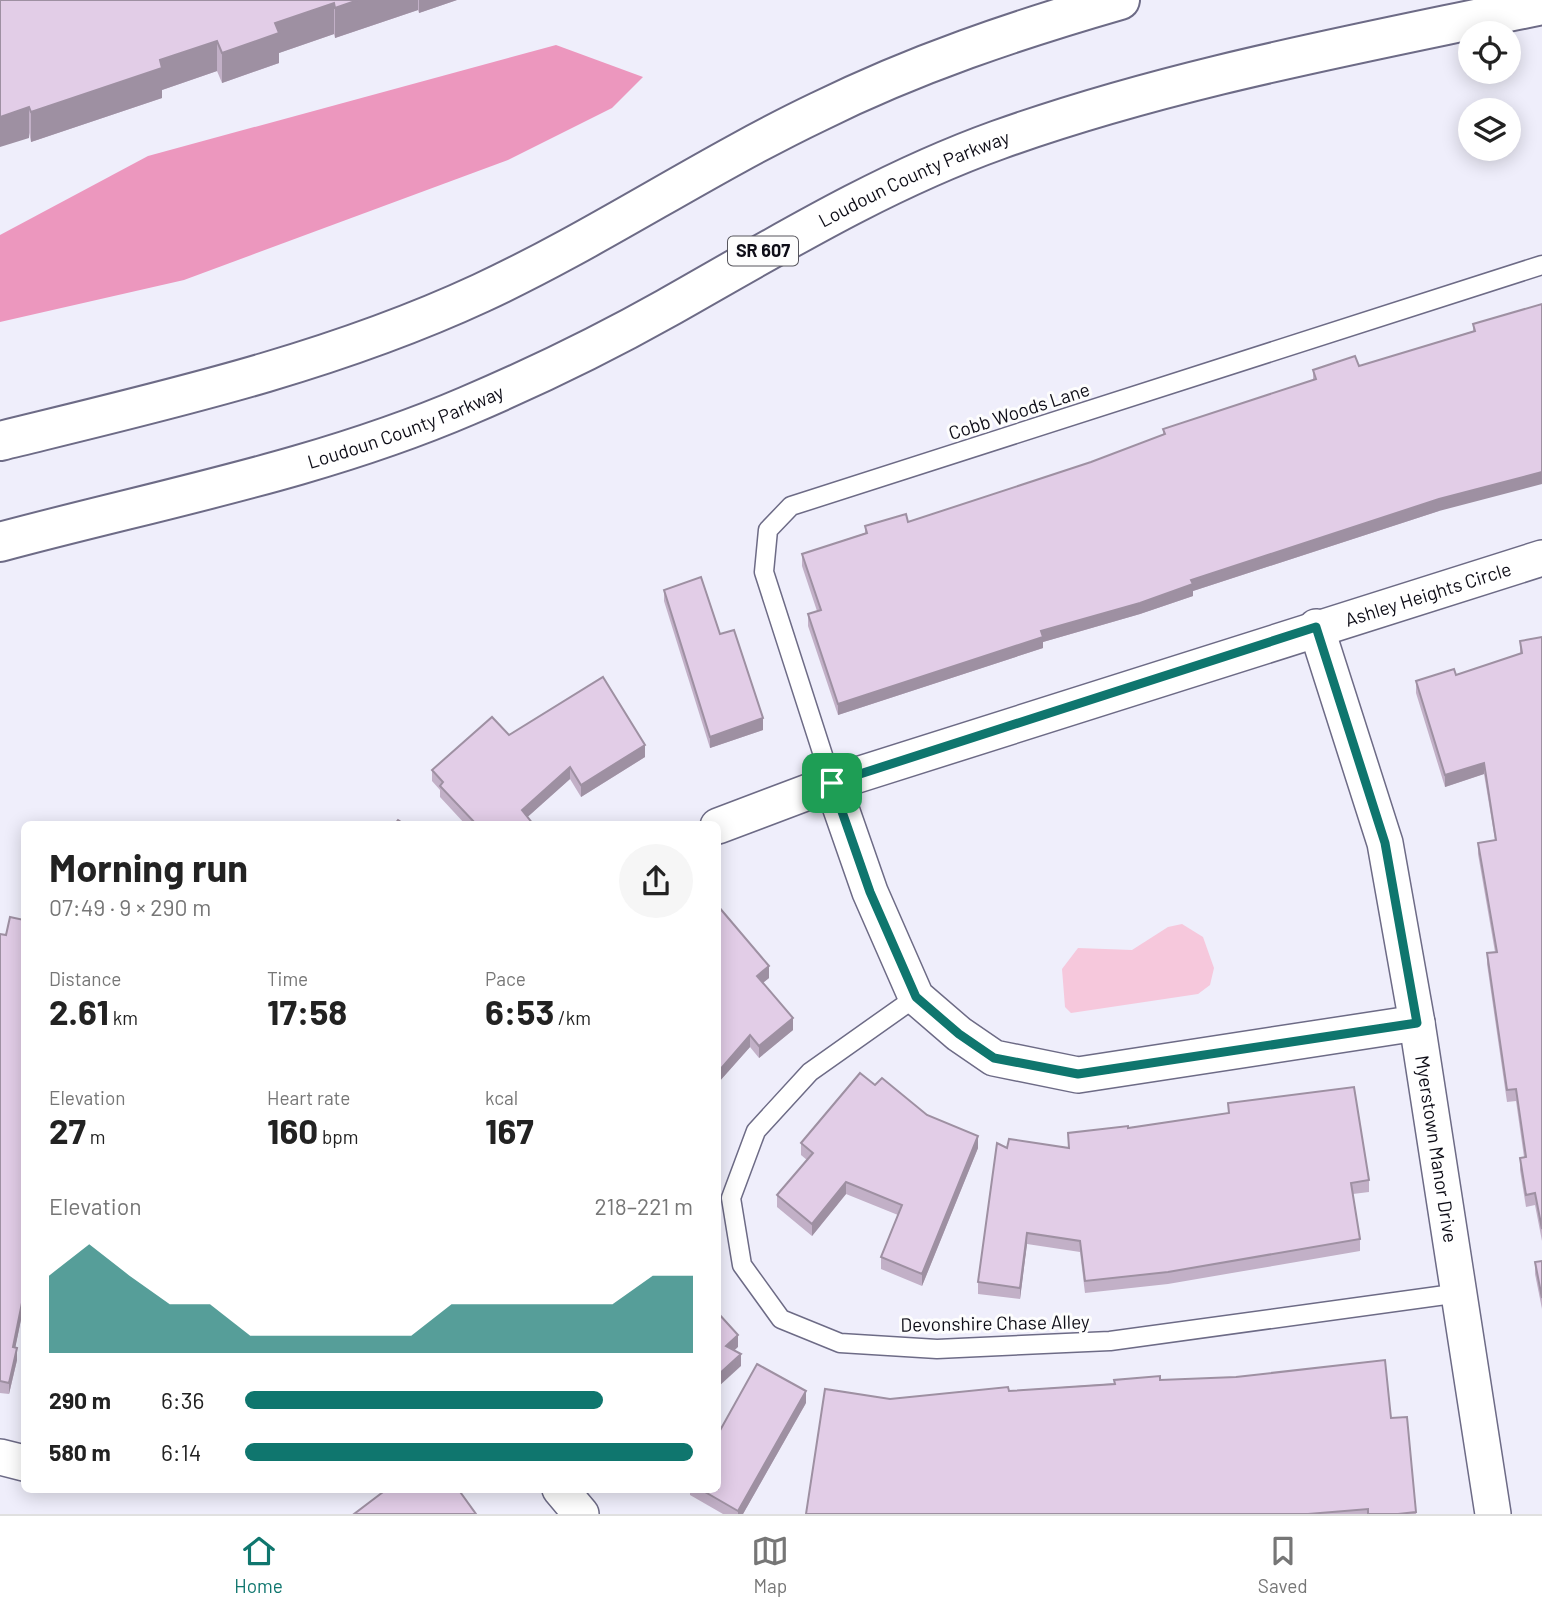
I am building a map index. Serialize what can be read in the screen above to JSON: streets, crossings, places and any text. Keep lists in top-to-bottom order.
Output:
{
  "streets": {
    "main road": ["Loudoun County Parkway", "SR 607"],
    "street": ["Ashley Heights Circle", "Myerstown Manor Drive"],
    "lane": ["Cobb Woods Lane", "Devonshire Chase Alley"]
  },
  "crossings": [
    ["Cobb Woods Lane", "Ashley Heights Circle"],
    ["Ashley Heights Circle", "Myerstown Manor Drive"],
    ["Myerstown Manor Drive", "Devonshire Chase Alley"]
  ],
  "page": {
    "heading": ["Morning run", "07:49 · 9 × 290 m"],
    "stats": [
      ["Distance", "2.61 km"],
      ["Time", "17:58"],
      ["Pace", "6:53 /km"],
      ["Elevation", "27 m"],
      ["Heart rate", "160 bpm"],
      ["kcal", "167"]
    ],
    "chart": ["Elevation", "218–221 m"],
    "list": [
      {
        "name": "290 m",
        "note": "6:36"
      },
      {
        "name": "580 m",
        "note": "6:14"
      }
    ],
    "tabs": ["Home", "Map", "Saved"]
  }
}
